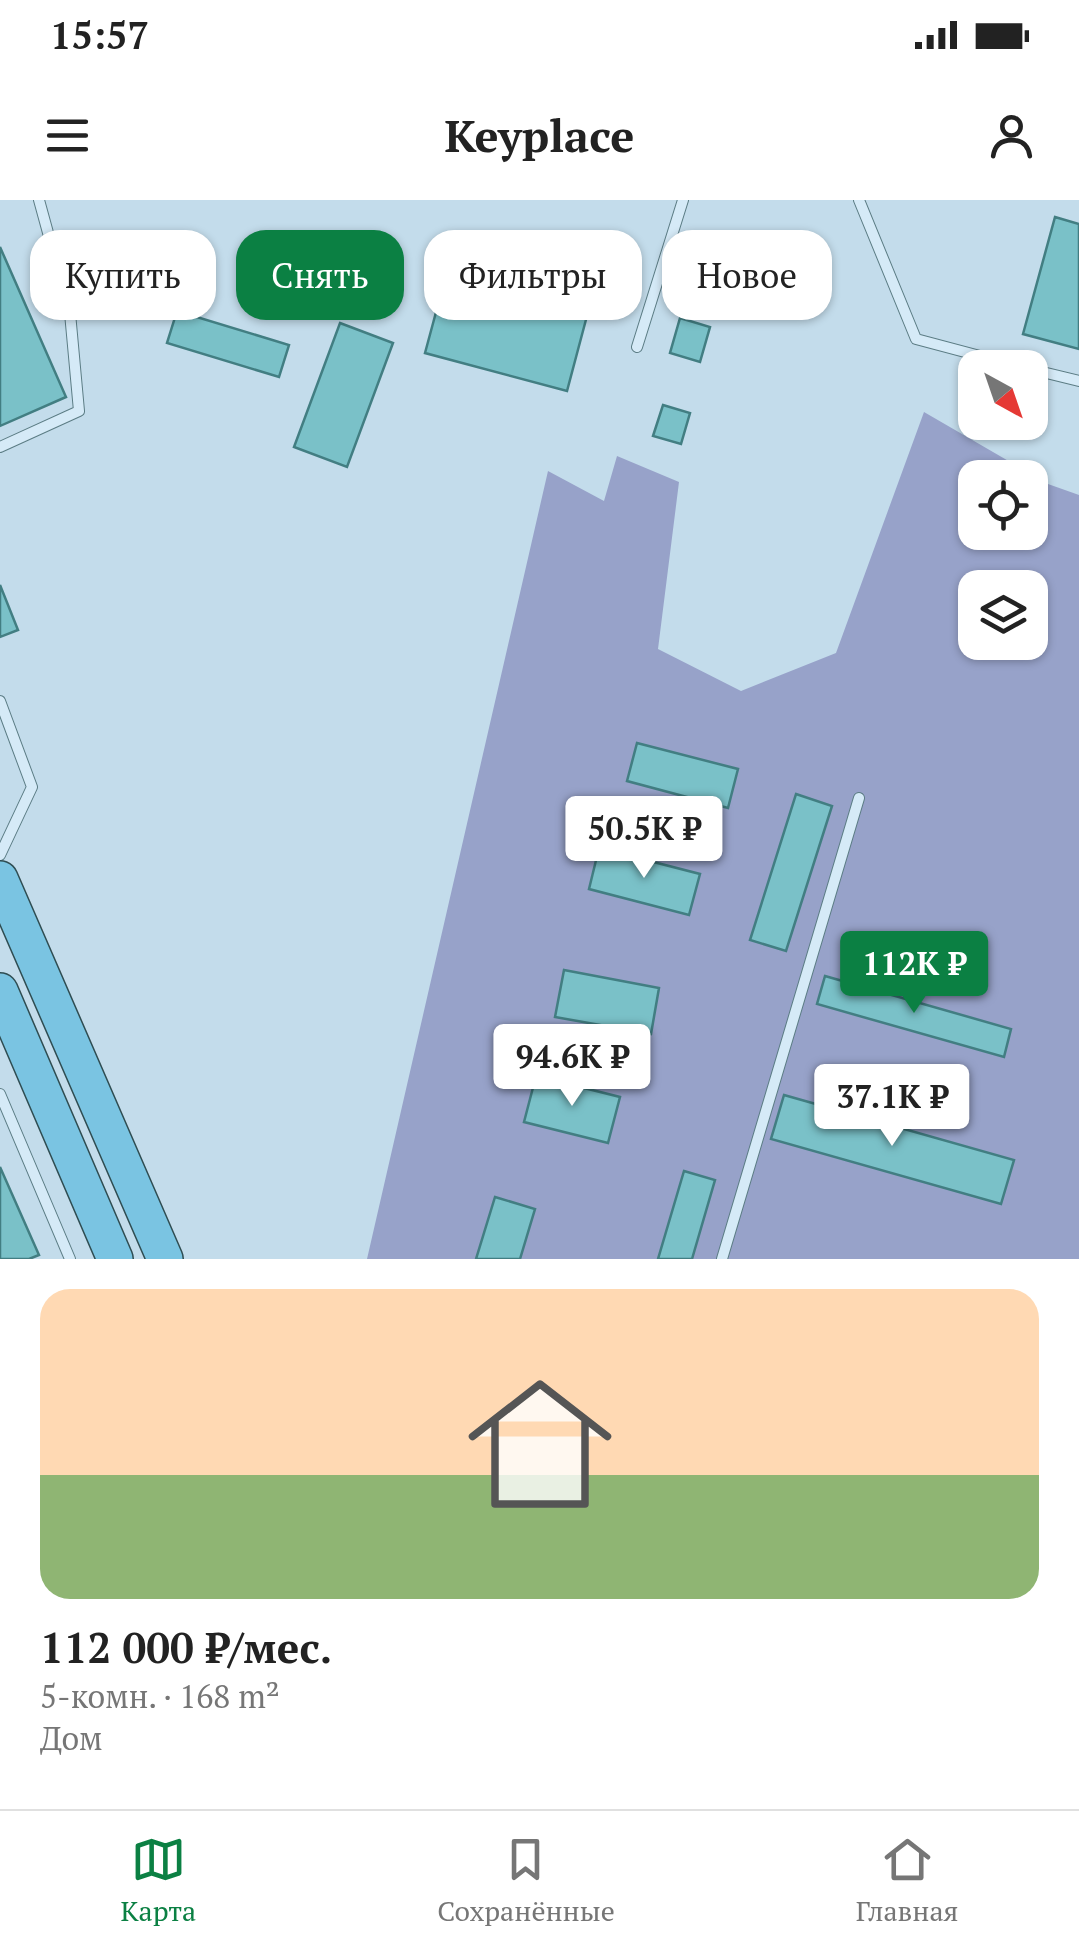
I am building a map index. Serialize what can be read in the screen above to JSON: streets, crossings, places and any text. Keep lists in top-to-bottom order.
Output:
{
  "north": "bottom right",
  "page": {
    "status": "15:57",
    "header": "Keyplace",
    "chip": [
      "Купить",
      "Снять",
      "Фильтры",
      "Новое"
    ],
    "price": [
      "50.5K ₽",
      "112K ₽",
      "94.6K ₽",
      "37.1K ₽"
    ],
    "list": [
      {
        "name": "112 000 ₽/мес.",
        "note": "5-комн. · 168 m² · Дом"
      }
    ],
    "tabs": ["Карта", "Сохранённые", "Главная"]
  }
}
